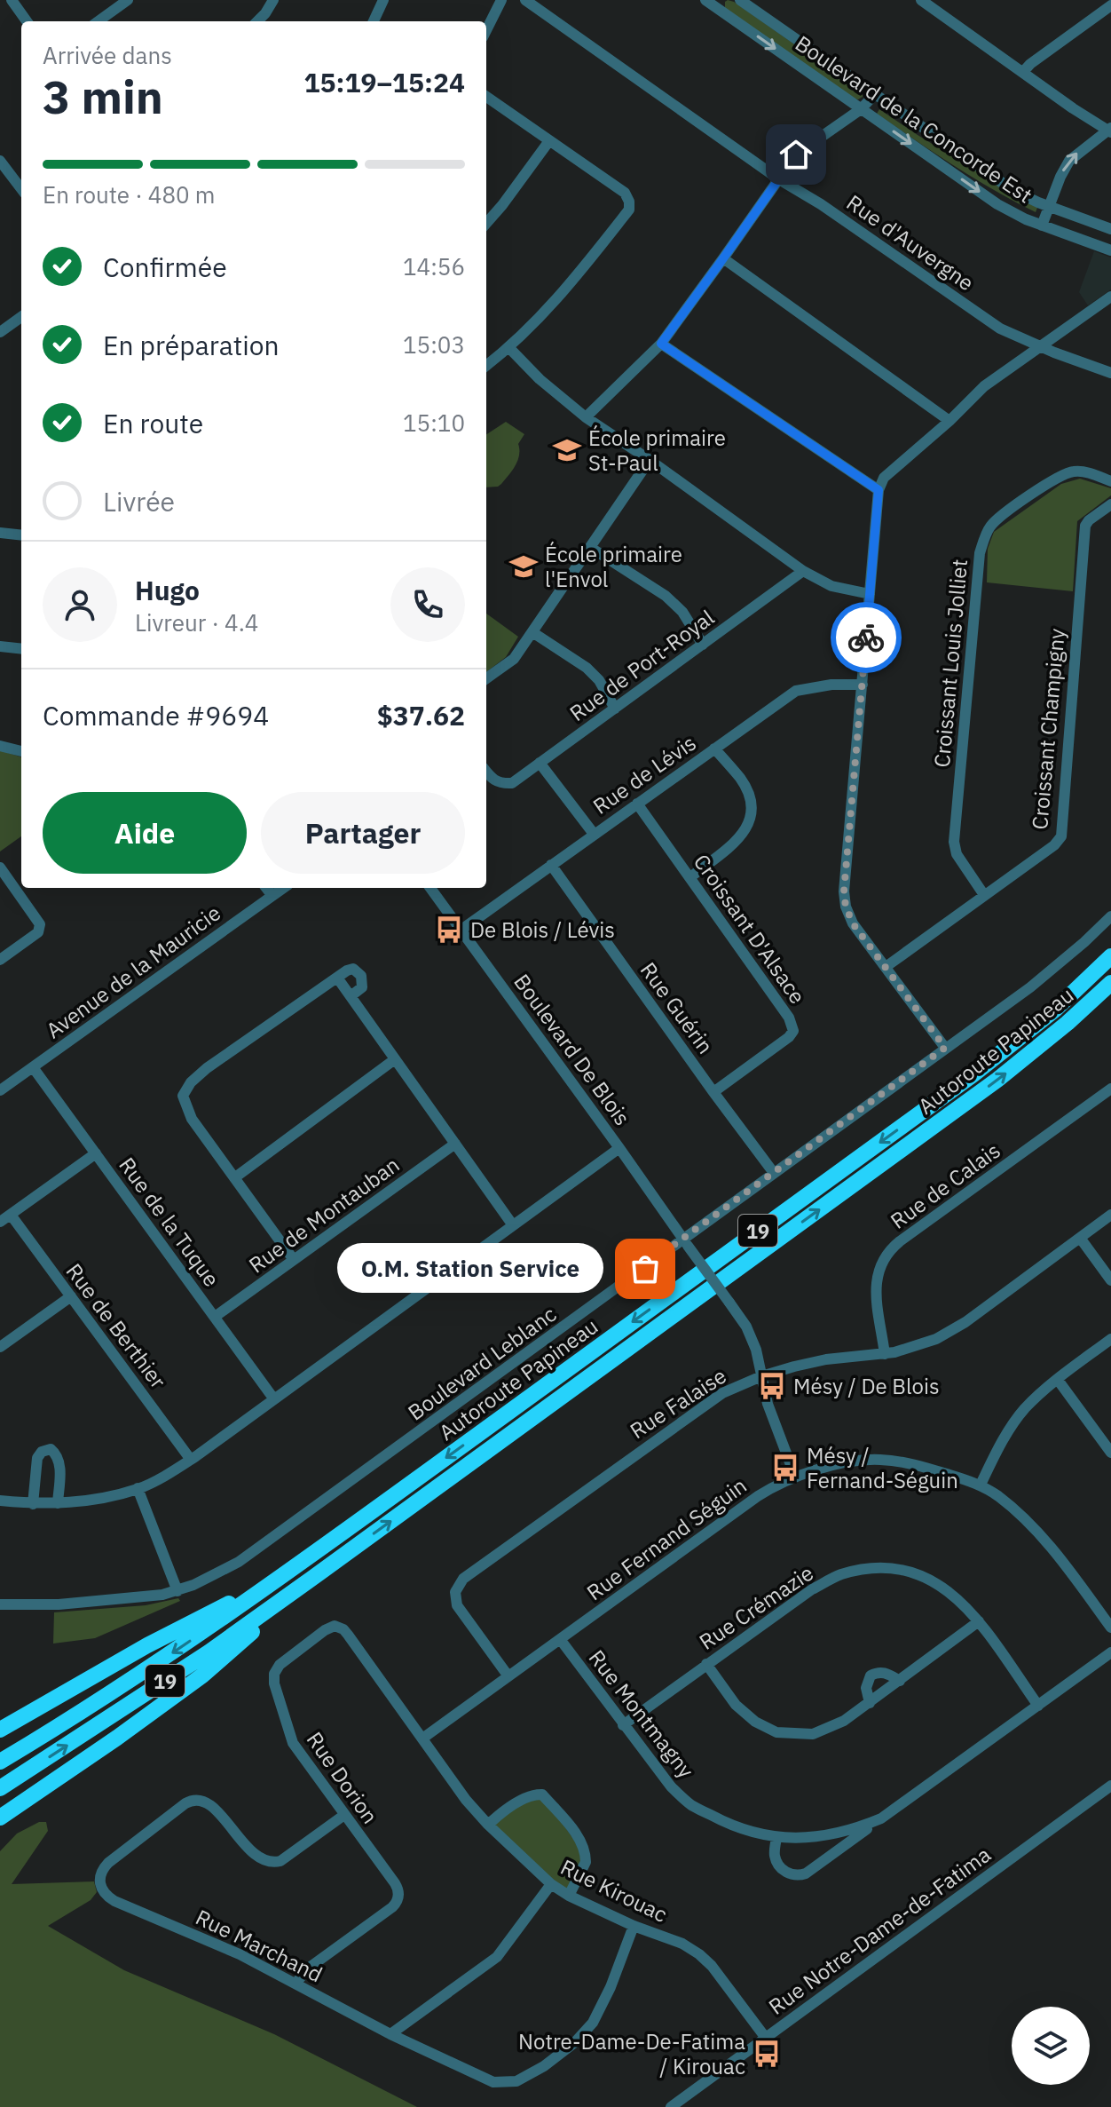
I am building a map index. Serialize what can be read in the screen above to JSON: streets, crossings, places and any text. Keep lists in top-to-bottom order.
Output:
{
  "streets": {
    "highway": ["Autoroute Papineau", "19"],
    "street": [
      "Boulevard de la Concorde Est",
      "Rue d'Auvergne",
      "Croissant Louis Jolliet",
      "Rue de Port-Royal",
      "Croissant Champigny",
      "Rue de Lévis",
      "Croissant D'Alsace",
      "Avenue de la Mauricie",
      "Rue Guérin",
      "Boulevard De Blois",
      "Rue de Calais",
      "Rue de Montauban",
      "Rue de la Tuque",
      "Rue de Berthier",
      "Boulevard Leblanc",
      "Rue Falaise",
      "Rue Fernand Séguin",
      "Rue Crémazie",
      "Rue Montmagny",
      "Rue Dorion",
      "Rue Kirouac",
      "Rue Notre-Dame-de-Fatima",
      "Rue Marchand"
    ]
  },
  "crossings": [
    ["Croissant Louis Jolliet", "Croissant Champigny"],
    ["Rue de Lévis", "Croissant D'Alsace"],
    ["Rue de Lévis", "Rue Guérin"],
    ["Rue de Lévis", "Boulevard De Blois"],
    ["Croissant D'Alsace", "Rue Guérin"],
    ["Avenue de la Mauricie", "Rue de la Tuque"],
    ["Rue Guérin", "Boulevard Leblanc"],
    ["Boulevard De Blois", "Boulevard Leblanc"],
    ["Boulevard De Blois", "Rue Falaise"],
    ["Boulevard De Blois", "Rue Fernand Séguin"],
    ["Rue de Calais", "Rue Falaise"],
    ["Rue de Montauban", "Rue de la Tuque"],
    ["Rue Falaise", "Rue Fernand Séguin"],
    ["Rue Fernand Séguin", "Rue Montmagny"],
    ["Rue Fernand Séguin", "Rue Dorion"],
    ["Rue Fernand Séguin", "Rue Kirouac"],
    ["Rue Crémazie", "Rue Montmagny"],
    ["Rue Dorion", "Rue Kirouac"],
    ["Rue Dorion", "Rue Marchand"],
    ["Rue Kirouac", "Rue Notre-Dame-de-Fatima"],
    ["Rue Kirouac", "Rue Marchand"]
  ],
  "places": {
    "school or university": ["École primaire St-Paul", "École primaire l'Envol"],
    "bus stop": [
      "De Blois / Lévis",
      "Mésy / De Blois",
      "Mésy / Fernand-Séguin",
      "Notre-Dame-De-Fatima / Kirouac"
    ],
    "other": ["O.M. Station Service"]
  },
  "page": {
    "heading": ["3 min", "Arrivée dans", "15:19–15:24"],
    "panel": [
      "Hugo",
      "Livreur · 4.4",
      "Commande #9694",
      "$37.62"
    ],
    "bar": "En route · 480 m",
    "list": [
      ["Confirmée", "14:56"],
      ["En préparation", "15:03"],
      ["En route", "15:10"],
      "Livrée"
    ],
    "buttons": ["Aide", "Partager"],
    "bubble": "O.M. Station Service"
  }
}
